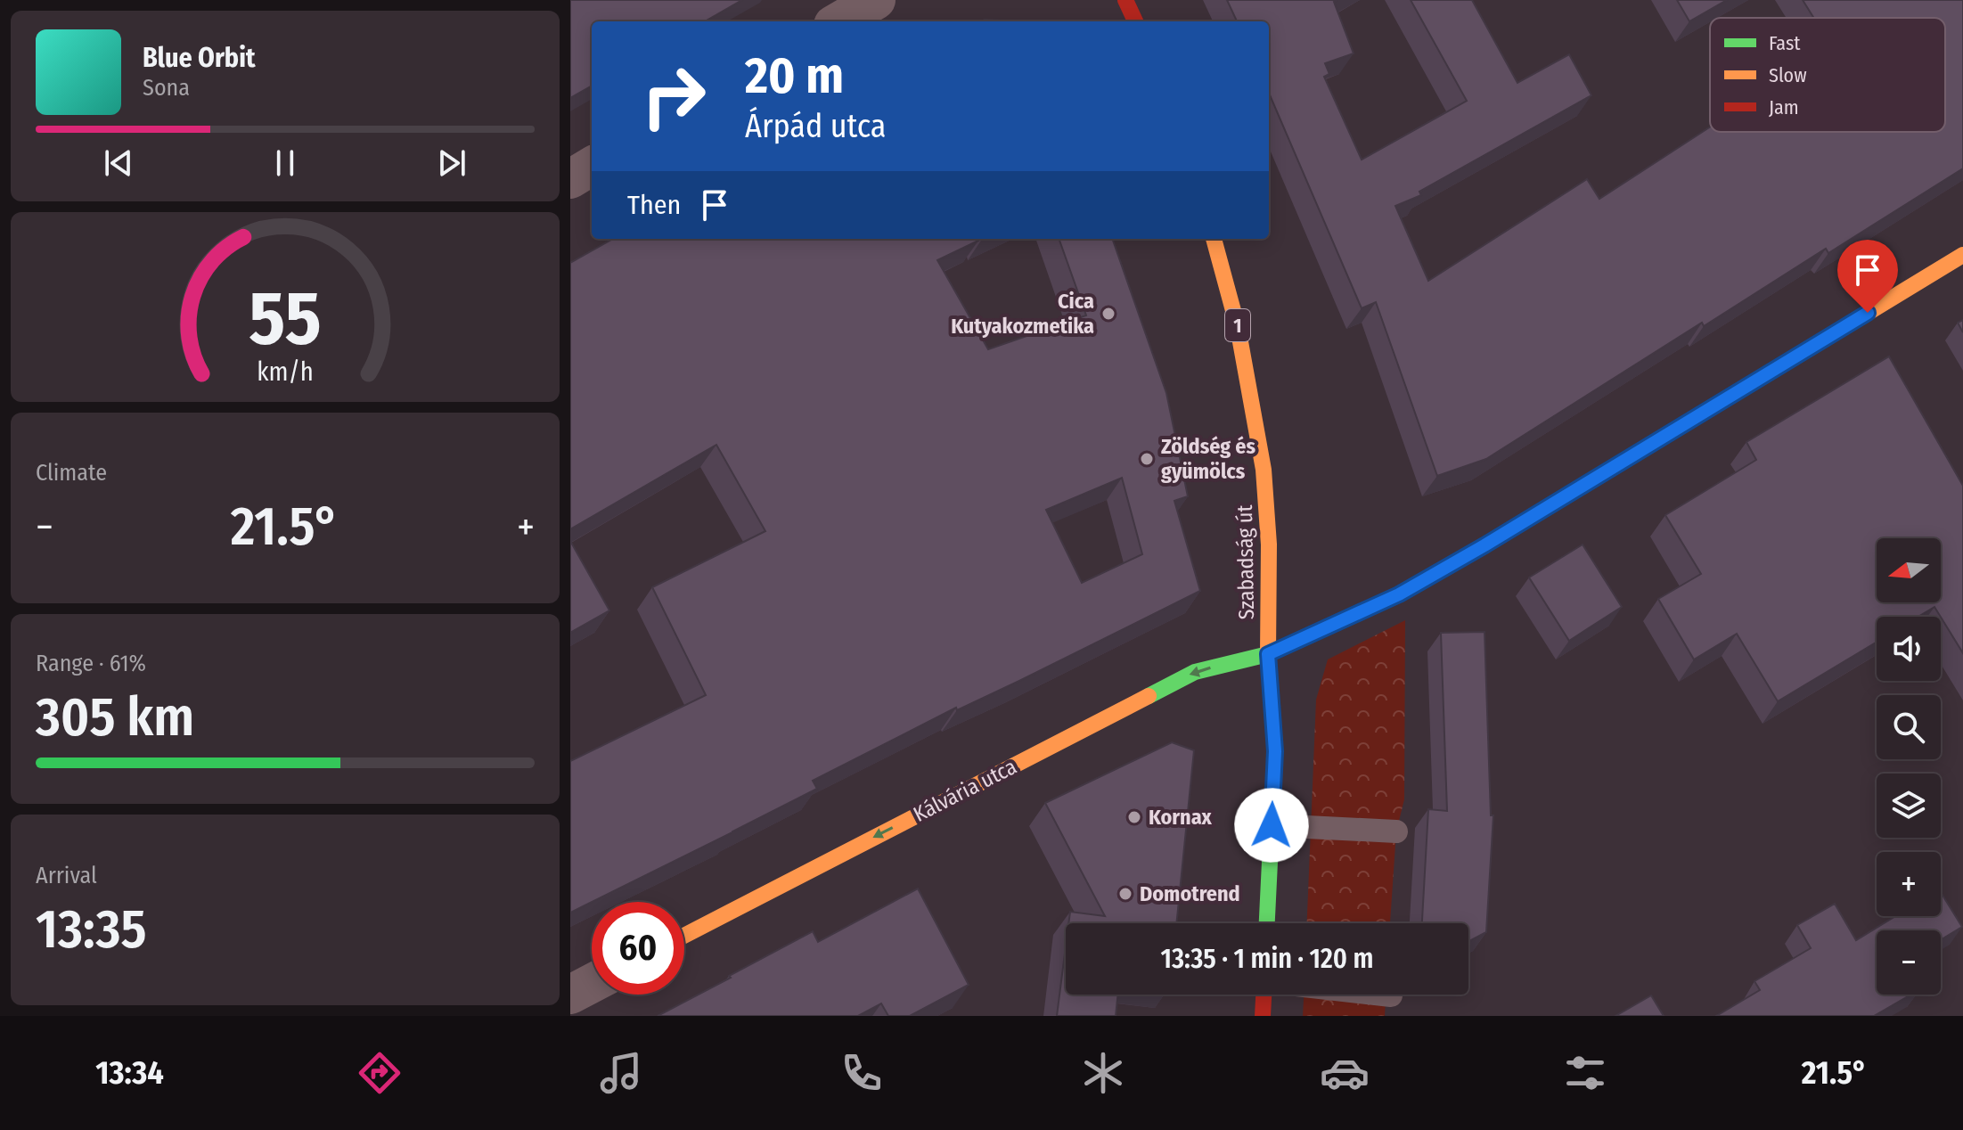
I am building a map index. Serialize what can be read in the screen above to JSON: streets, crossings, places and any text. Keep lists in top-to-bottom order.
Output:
{
  "streets": {
    "street": ["1", "Szabadság út", "Kálvária utca"]
  },
  "crossings": [
    ["Szabadság út", "Kálvária utca"]
  ],
  "one_way": ["Kálvária utca"],
  "places": [
    "Cica Kutyakozmetika",
    "Zöldség és gyümölcs",
    "Kornax",
    "Domotrend"
  ],
  "legend": ["Fast", "Slow", "Jam"],
  "north": "left",
  "page": {
    "turn": ["20 m", "Árpád utca"],
    "song": ["Blue Orbit", "Sona"],
    "then": "Then",
    "tile": [
      "Climate",
      ["Range · 61%", "305 km"],
      ["Arrival", "13:35"]
    ],
    "heat": ["−", "21.5°", "+"],
    "map_buttons": ["+", "−"],
    "limit": "60",
    "trip": "13:35 · 1 min · 120 m",
    "tabs": ["13:34", "21.5°"],
    "gauge": ["55", "km/h"]
  }
}
